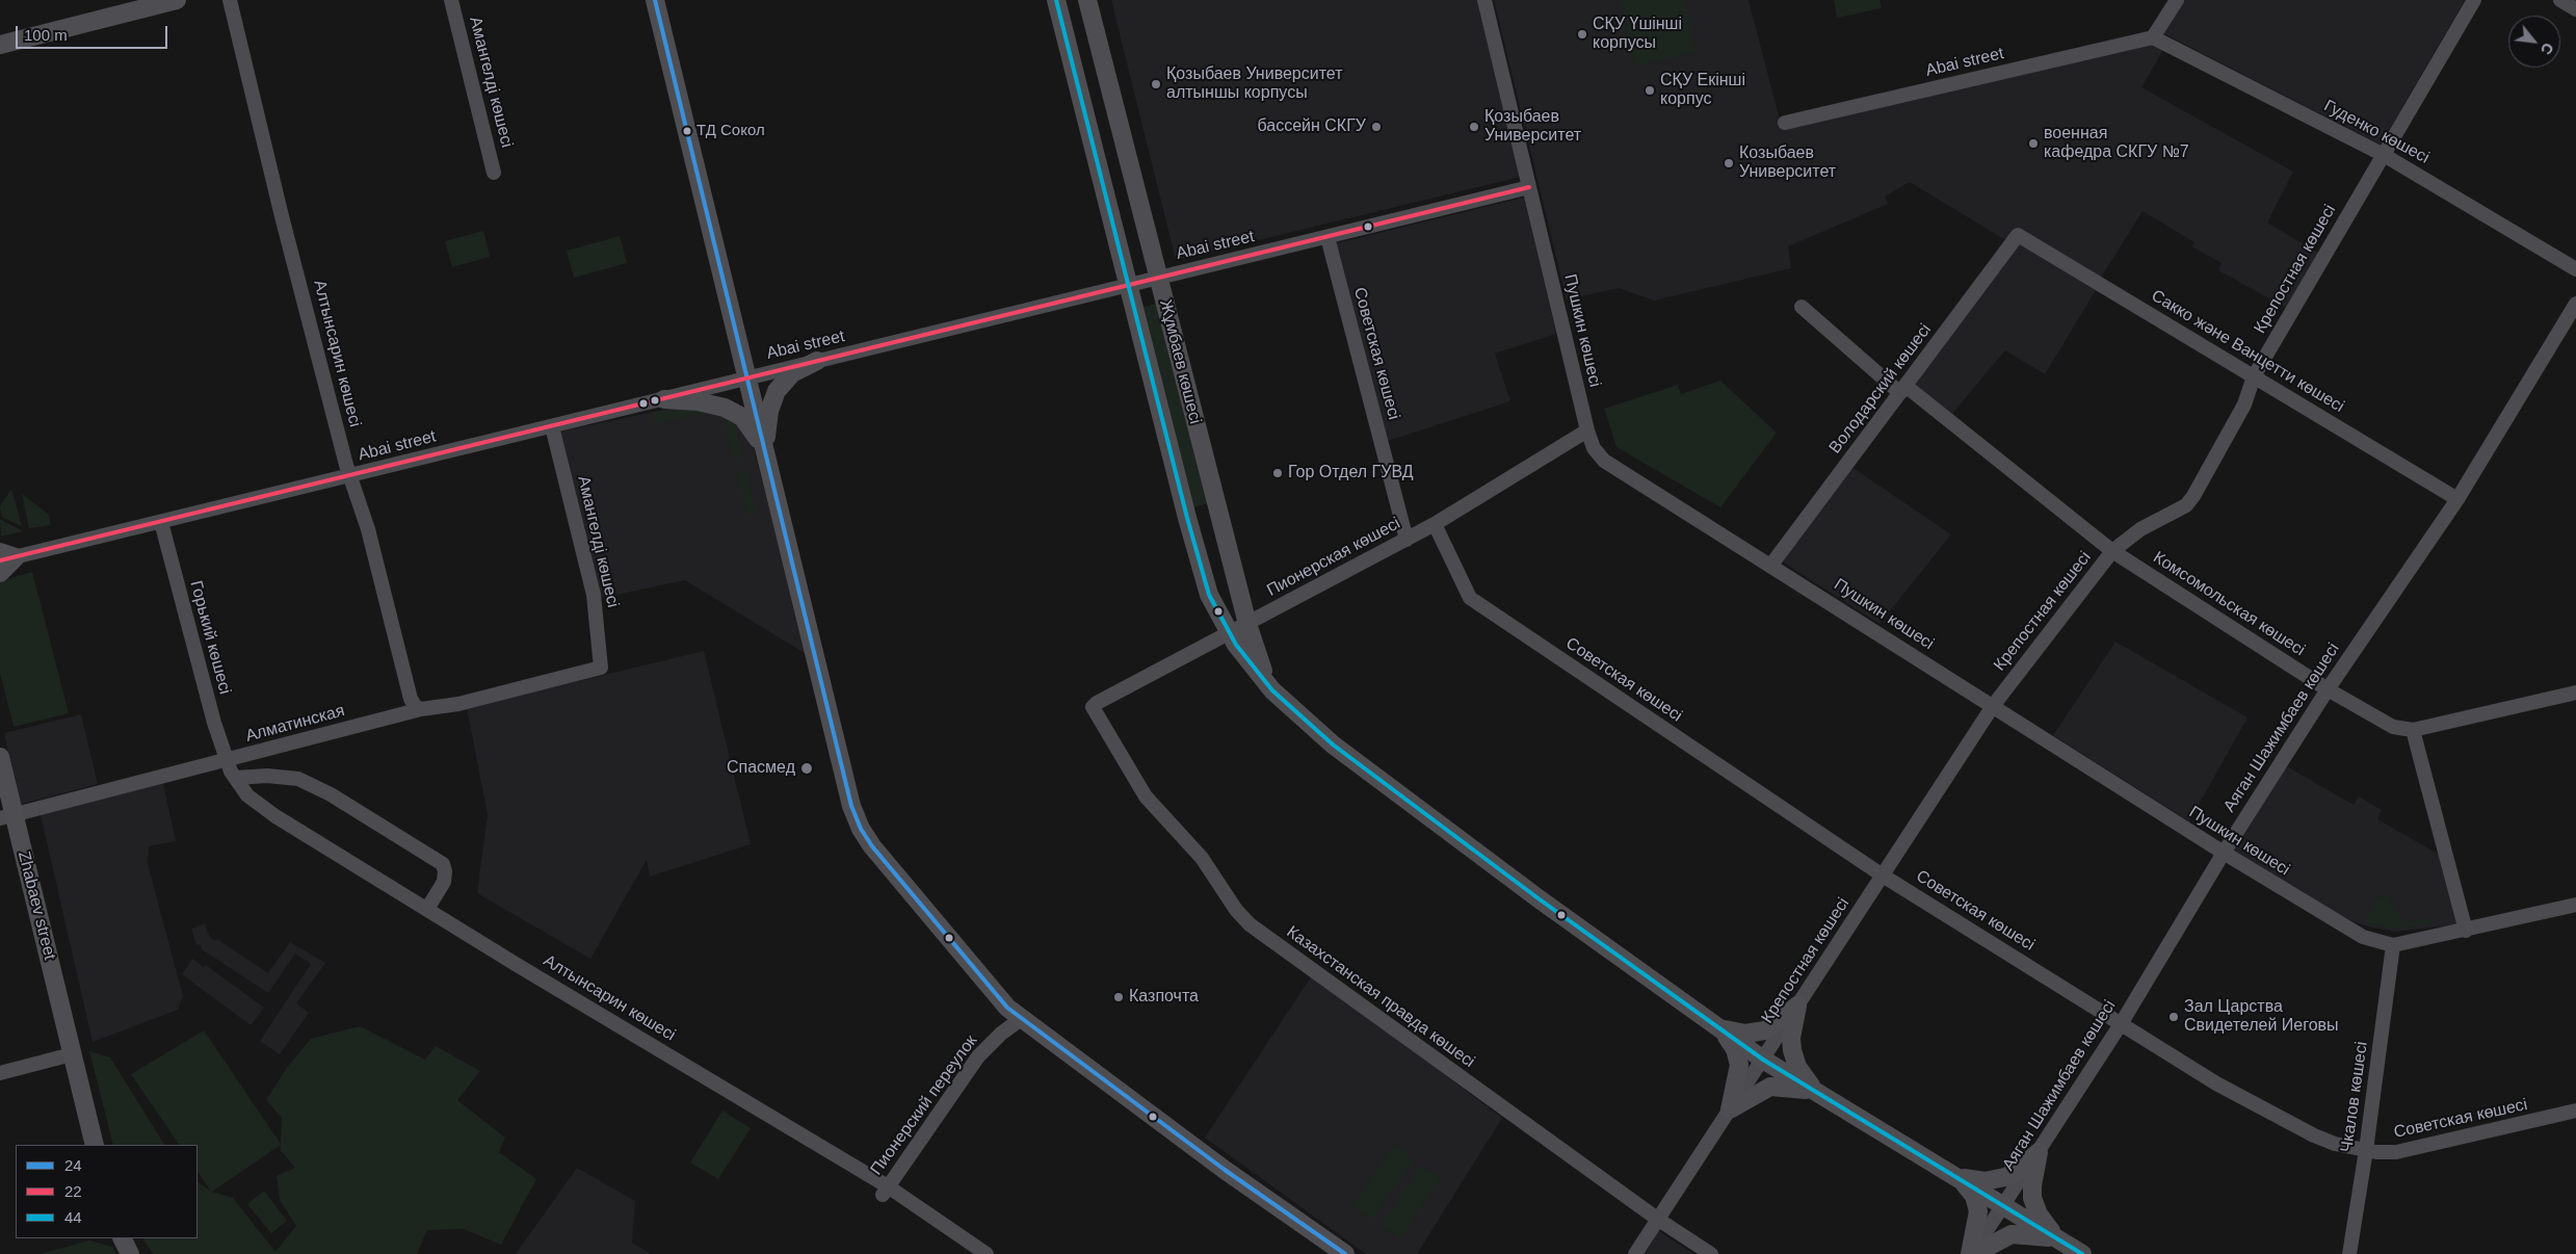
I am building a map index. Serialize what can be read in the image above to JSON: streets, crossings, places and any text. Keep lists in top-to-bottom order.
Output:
{
  "streets": {
    "main road": ["Жұмбаев көшесі", "Zhabaev street"],
    "street": [
      "Abai street",
      "Амангелді көшесі",
      "Гуденко көшесі",
      "Крепостная көшесі",
      "Пушкин көшесі",
      "Сакко және Ванцетти көшесі",
      "Алтынсарин көшесі",
      "Советская көшесі",
      "Володарский көшесі",
      "Пионерская көшесі",
      "Комсомольская көшесі",
      "Горький көшесі",
      "Алматинская",
      "Аяган Шажимбаев көшесі",
      "Казахстанская правда көшесі",
      "Чкалов көшесі",
      "Пионерский переулок"
    ]
  },
  "crossings": [
    ["Abai street", "Амангелді көшесі"],
    ["Abai street", "Гуденко көшесі"],
    ["Abai street", "Пушкин көшесі"],
    ["Abai street", "Алтынсарин көшесі"],
    ["Abai street", "Советская көшесі"],
    ["Abai street", "Жұмбаев көшесі"],
    ["Abai street", "Горький көшесі"],
    ["Амангелді көшесі", "Алматинская"],
    ["Гуденко көшесі", "Крепостная көшесі"],
    ["Крепостная көшесі", "Пушкин көшесі"],
    ["Крепостная көшесі", "Сакко және Ванцетти көшесі"],
    ["Крепостная көшесі", "Советская көшесі"],
    ["Крепостная көшесі", "Жұмбаев көшесі"],
    ["Крепостная көшесі", "Комсомольская көшесі"],
    ["Крепостная көшесі", "Казахстанская правда көшесі"],
    ["Пушкин көшесі", "Володарский көшесі"],
    ["Пушкин көшесі", "Пионерская көшесі"],
    ["Пушкин көшесі", "Аяган Шажимбаев көшесі"],
    ["Пушкин көшесі", "Чкалов көшесі"],
    ["Сакко және Ванцетти көшесі", "Володарский көшесі"],
    ["Сакко және Ванцетти көшесі", "Аяган Шажимбаев көшесі"],
    ["Алтынсарин көшесі", "Горький көшесі"],
    ["Алтынсарин көшесі", "Алматинская"],
    ["Алтынсарин көшесі", "Пионерский переулок"],
    ["Советская көшесі", "Пионерская көшесі"],
    ["Советская көшесі", "Аяган Шажимбаев көшесі"],
    ["Советская көшесі", "Чкалов көшесі"],
    ["Жұмбаев көшесі", "Пионерская көшесі"],
    ["Жұмбаев көшесі", "Аяган Шажимбаев көшесі"],
    ["Володарский көшесі", "Комсомольская көшесі"],
    ["Пионерская көшесі", "Казахстанская правда көшесі"],
    ["Комсомольская көшесі", "Аяган Шажимбаев көшесі"],
    ["Горький көшесі", "Алматинская"],
    ["Алматинская", "Zhabaev street"]
  ],
  "places": [
    "СҚУ Үшінші корпусы",
    "Қозыбаев Университет алтыншы корпусы",
    "СҚУ Екінші корпус",
    "бассейн СКГУ",
    "Қозыбаев Университет",
    "ТД Сокол",
    "военная кафедра СКГУ №7",
    "Козыбаев Университет",
    "Гор Отдел ГУВД",
    "Спасмед",
    "Казпочта",
    "Зал Царства Свидетелей Иеговы"
  ],
  "lines": ["transit line 24", "transit line 44", "transit line 22"],
  "legend": ["24", "22", "44"],
  "scale_bar": "100 m",
  "north": "bottom right"
}
